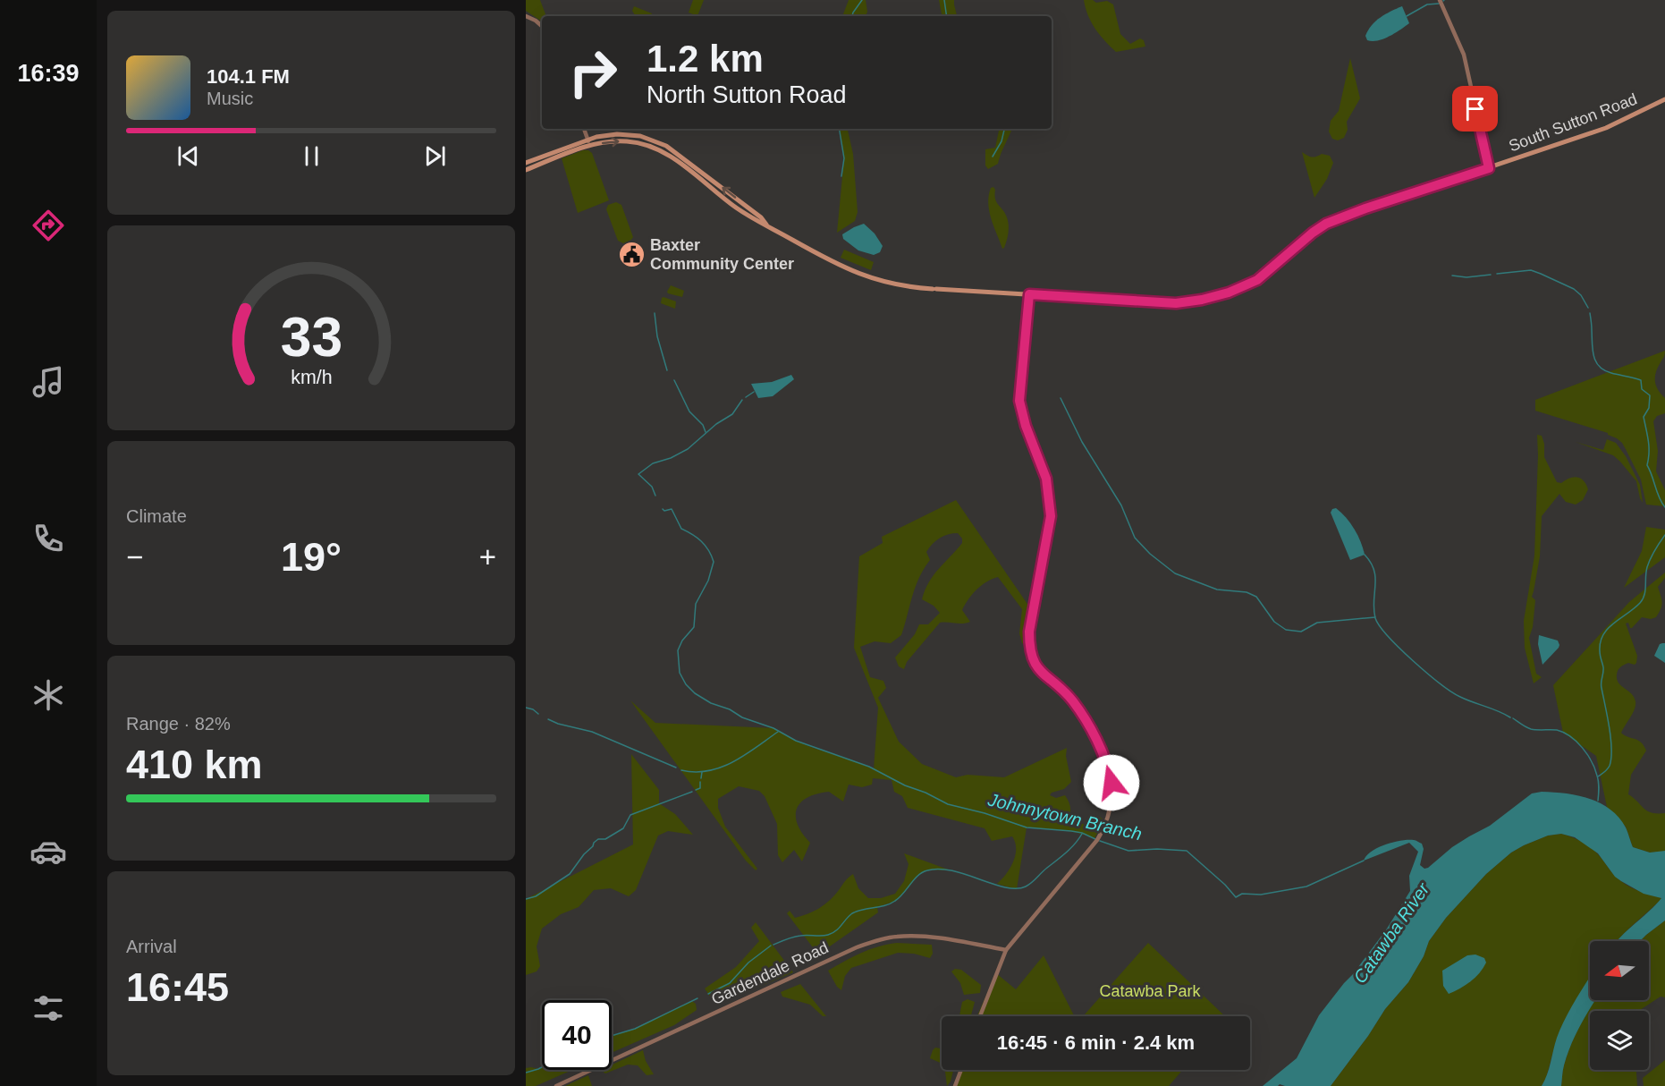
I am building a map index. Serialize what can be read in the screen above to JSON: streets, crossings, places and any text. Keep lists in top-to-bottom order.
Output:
{
  "streets": {
    "main road": ["South Sutton Road"],
    "street": ["Gardendale Road"]
  },
  "water": ["Johnnytown Branch", "Catawba River"],
  "parks": ["Catawba Park"],
  "places": {
    "public building": ["Baxter Community Center"]
  },
  "north": "left",
  "page": {
    "tabs": "16:39",
    "turn": ["1.2 km", "North Sutton Road"],
    "song": ["104.1 FM", "Music"],
    "tile": [
      "Climate",
      ["Range · 82%", "410 km"],
      ["Arrival", "16:45"]
    ],
    "heat": ["−", "19°", "+"],
    "limit": "40",
    "trip": "16:45 · 6 min · 2.4 km",
    "gauge": ["33", "km/h"]
  }
}
